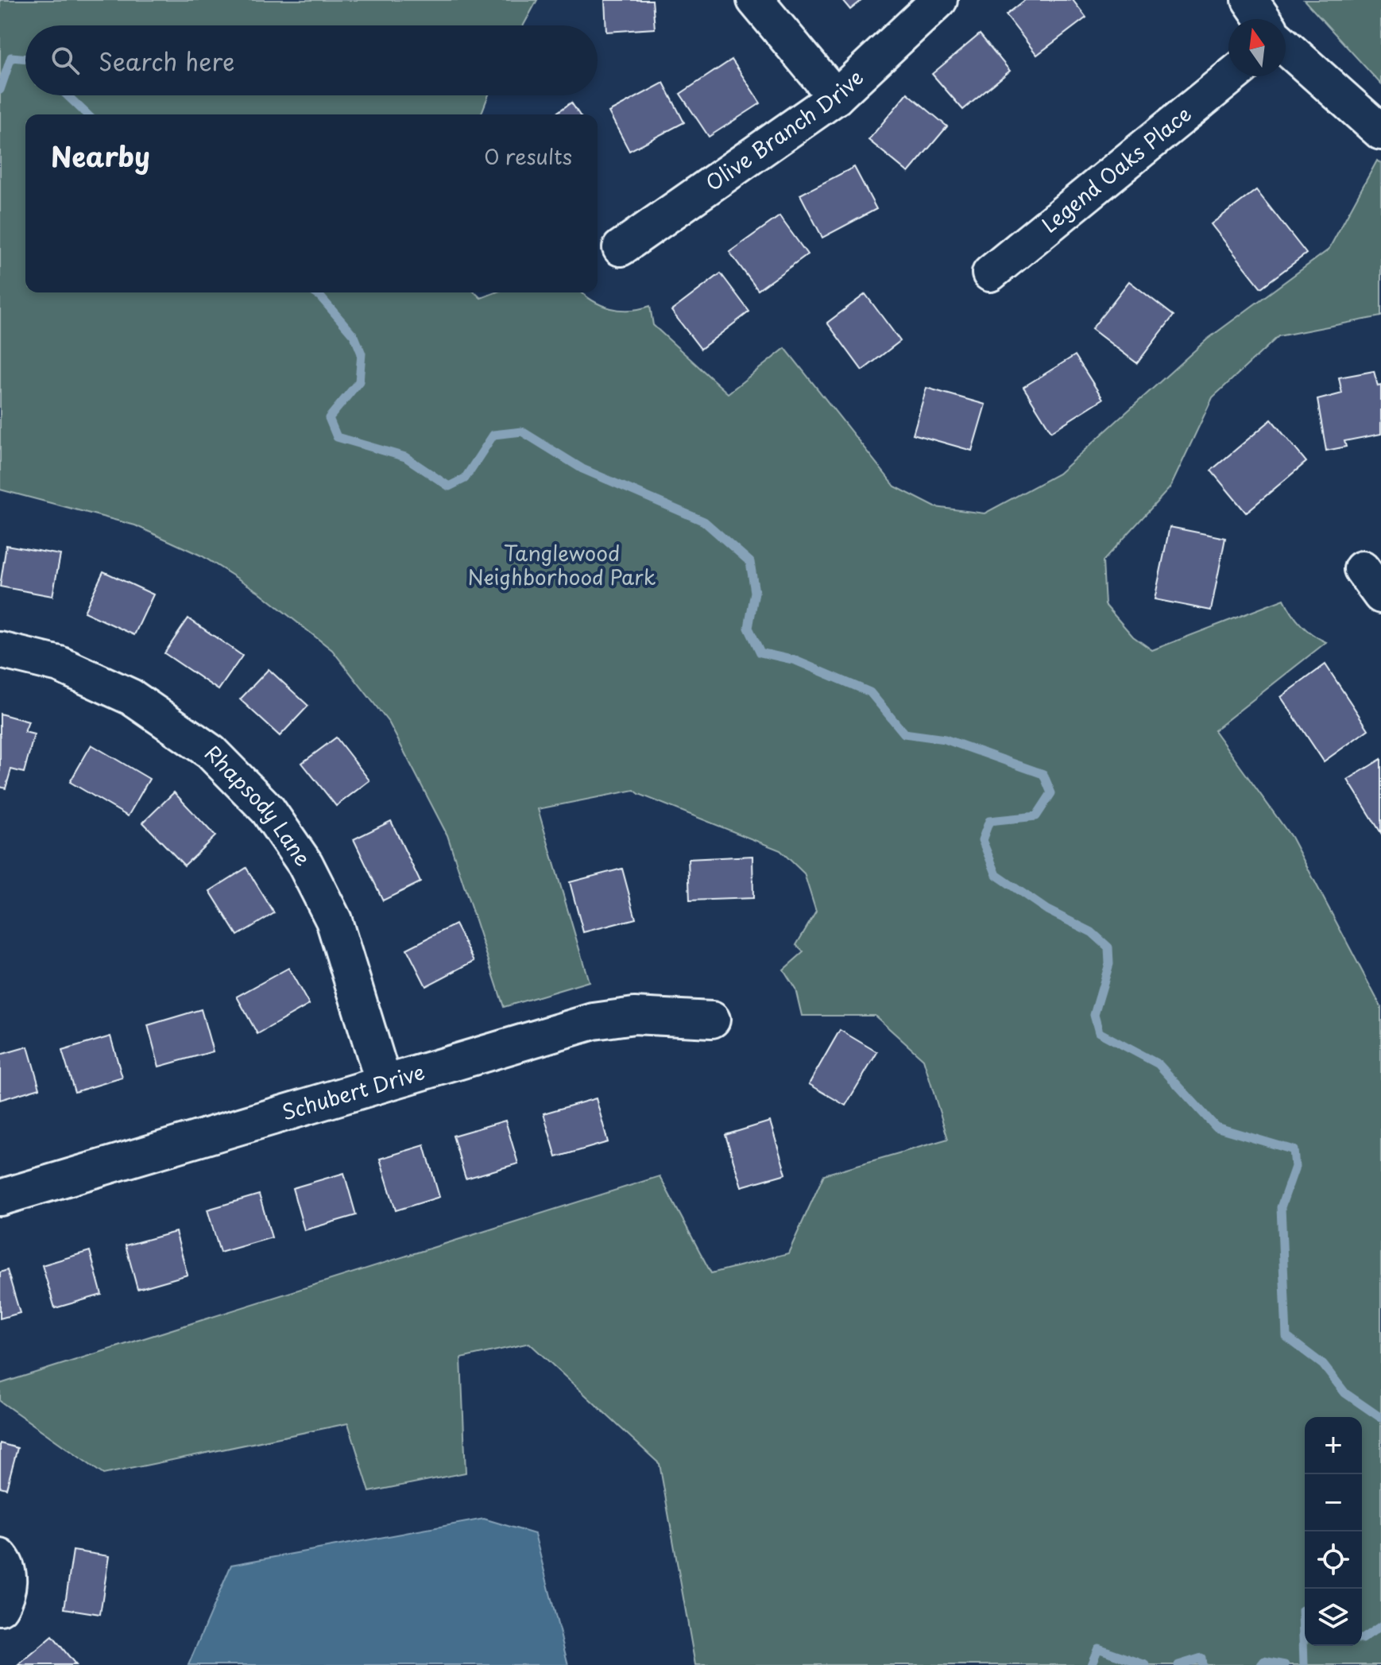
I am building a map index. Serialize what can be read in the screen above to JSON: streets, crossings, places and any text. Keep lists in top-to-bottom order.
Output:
{
  "streets": {
    "street": [
      "Olive Branch Drive",
      "Legend Oaks Place",
      "Rhapsody Lane",
      "Schubert Drive"
    ]
  },
  "crossings": [
    ["Rhapsody Lane", "Schubert Drive"]
  ],
  "parks": ["Tanglewood Neighborhood Park"],
  "north": "top",
  "page": {
    "search": "Search here",
    "heading": ["Nearby", "0 results"],
    "map_buttons": ["+", "−"]
  }
}
